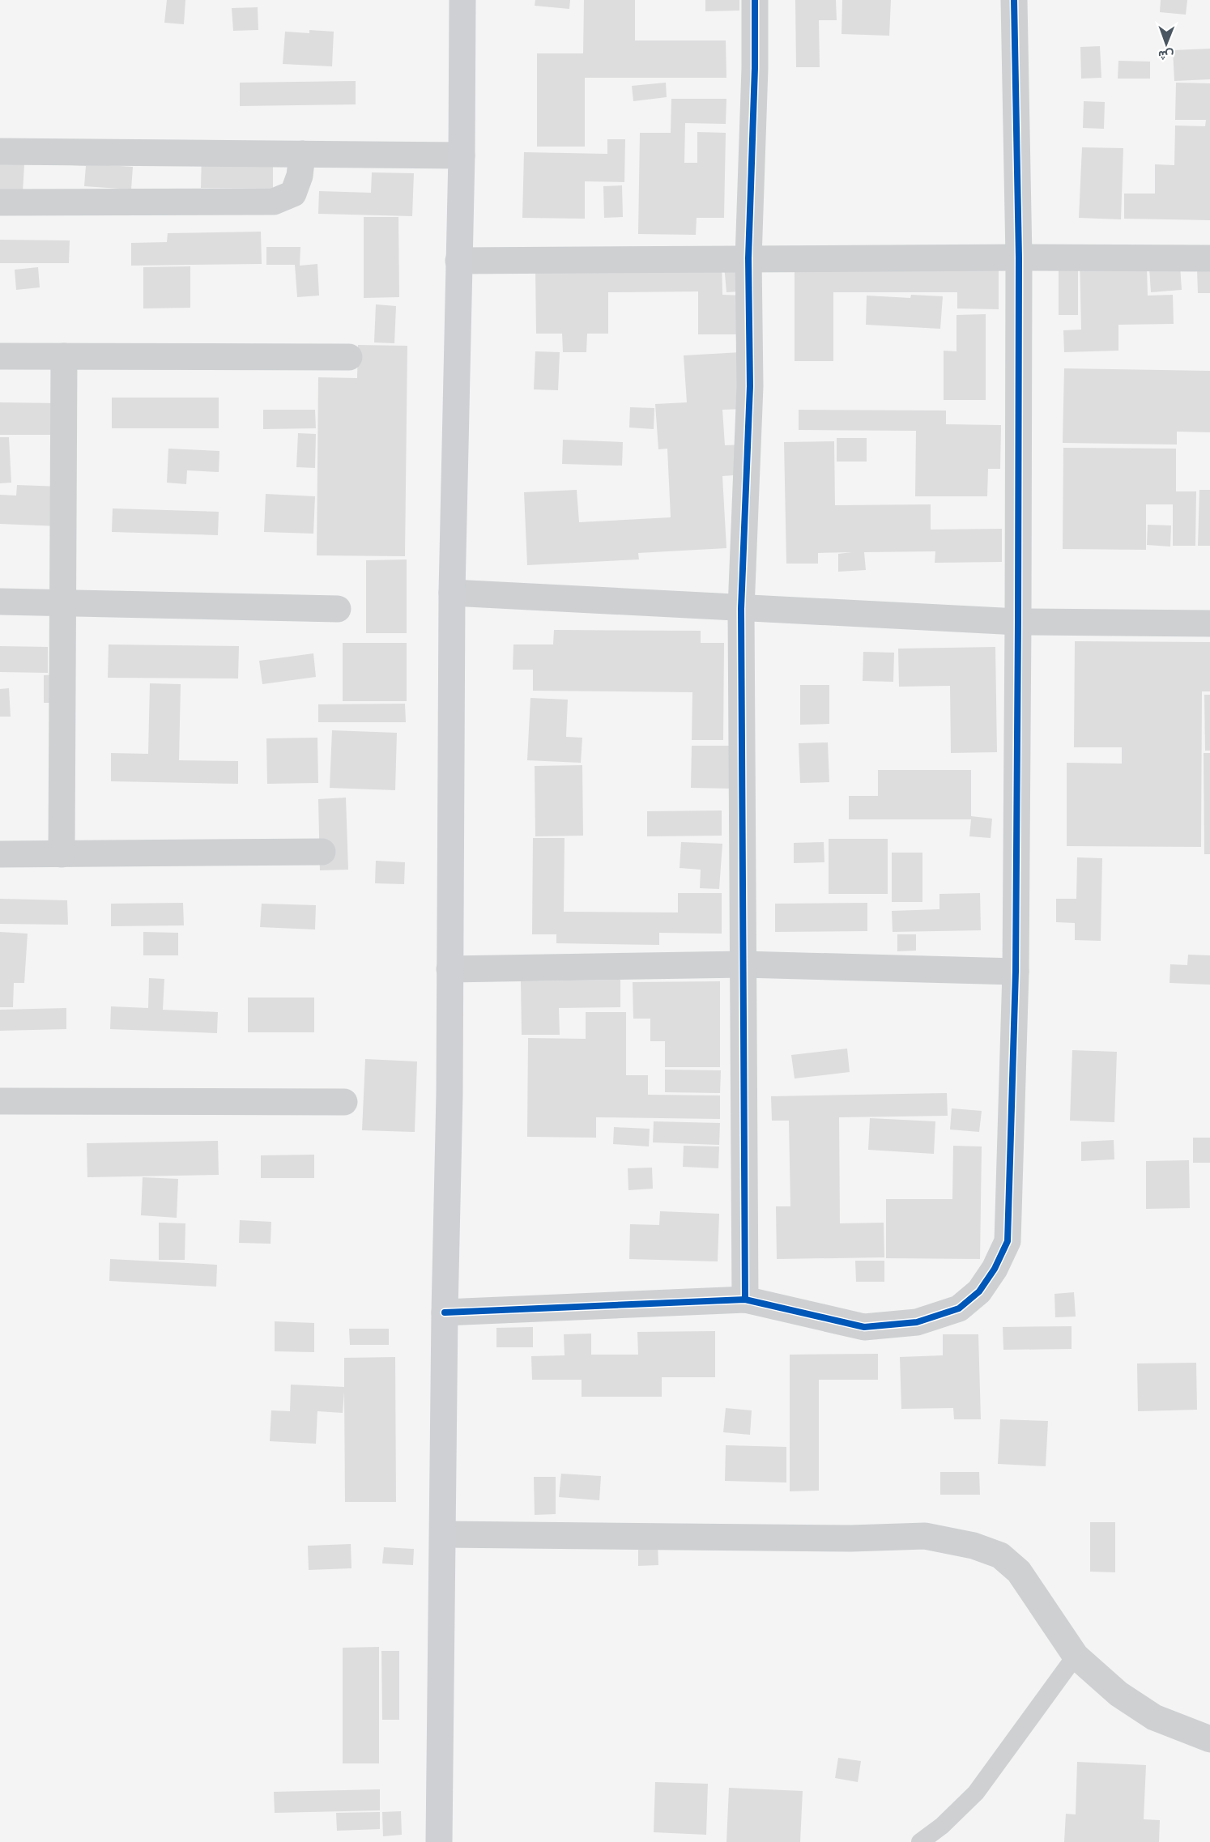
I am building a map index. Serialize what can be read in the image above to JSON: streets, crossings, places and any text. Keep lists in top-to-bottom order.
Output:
{
  "north": "bottom"
}
